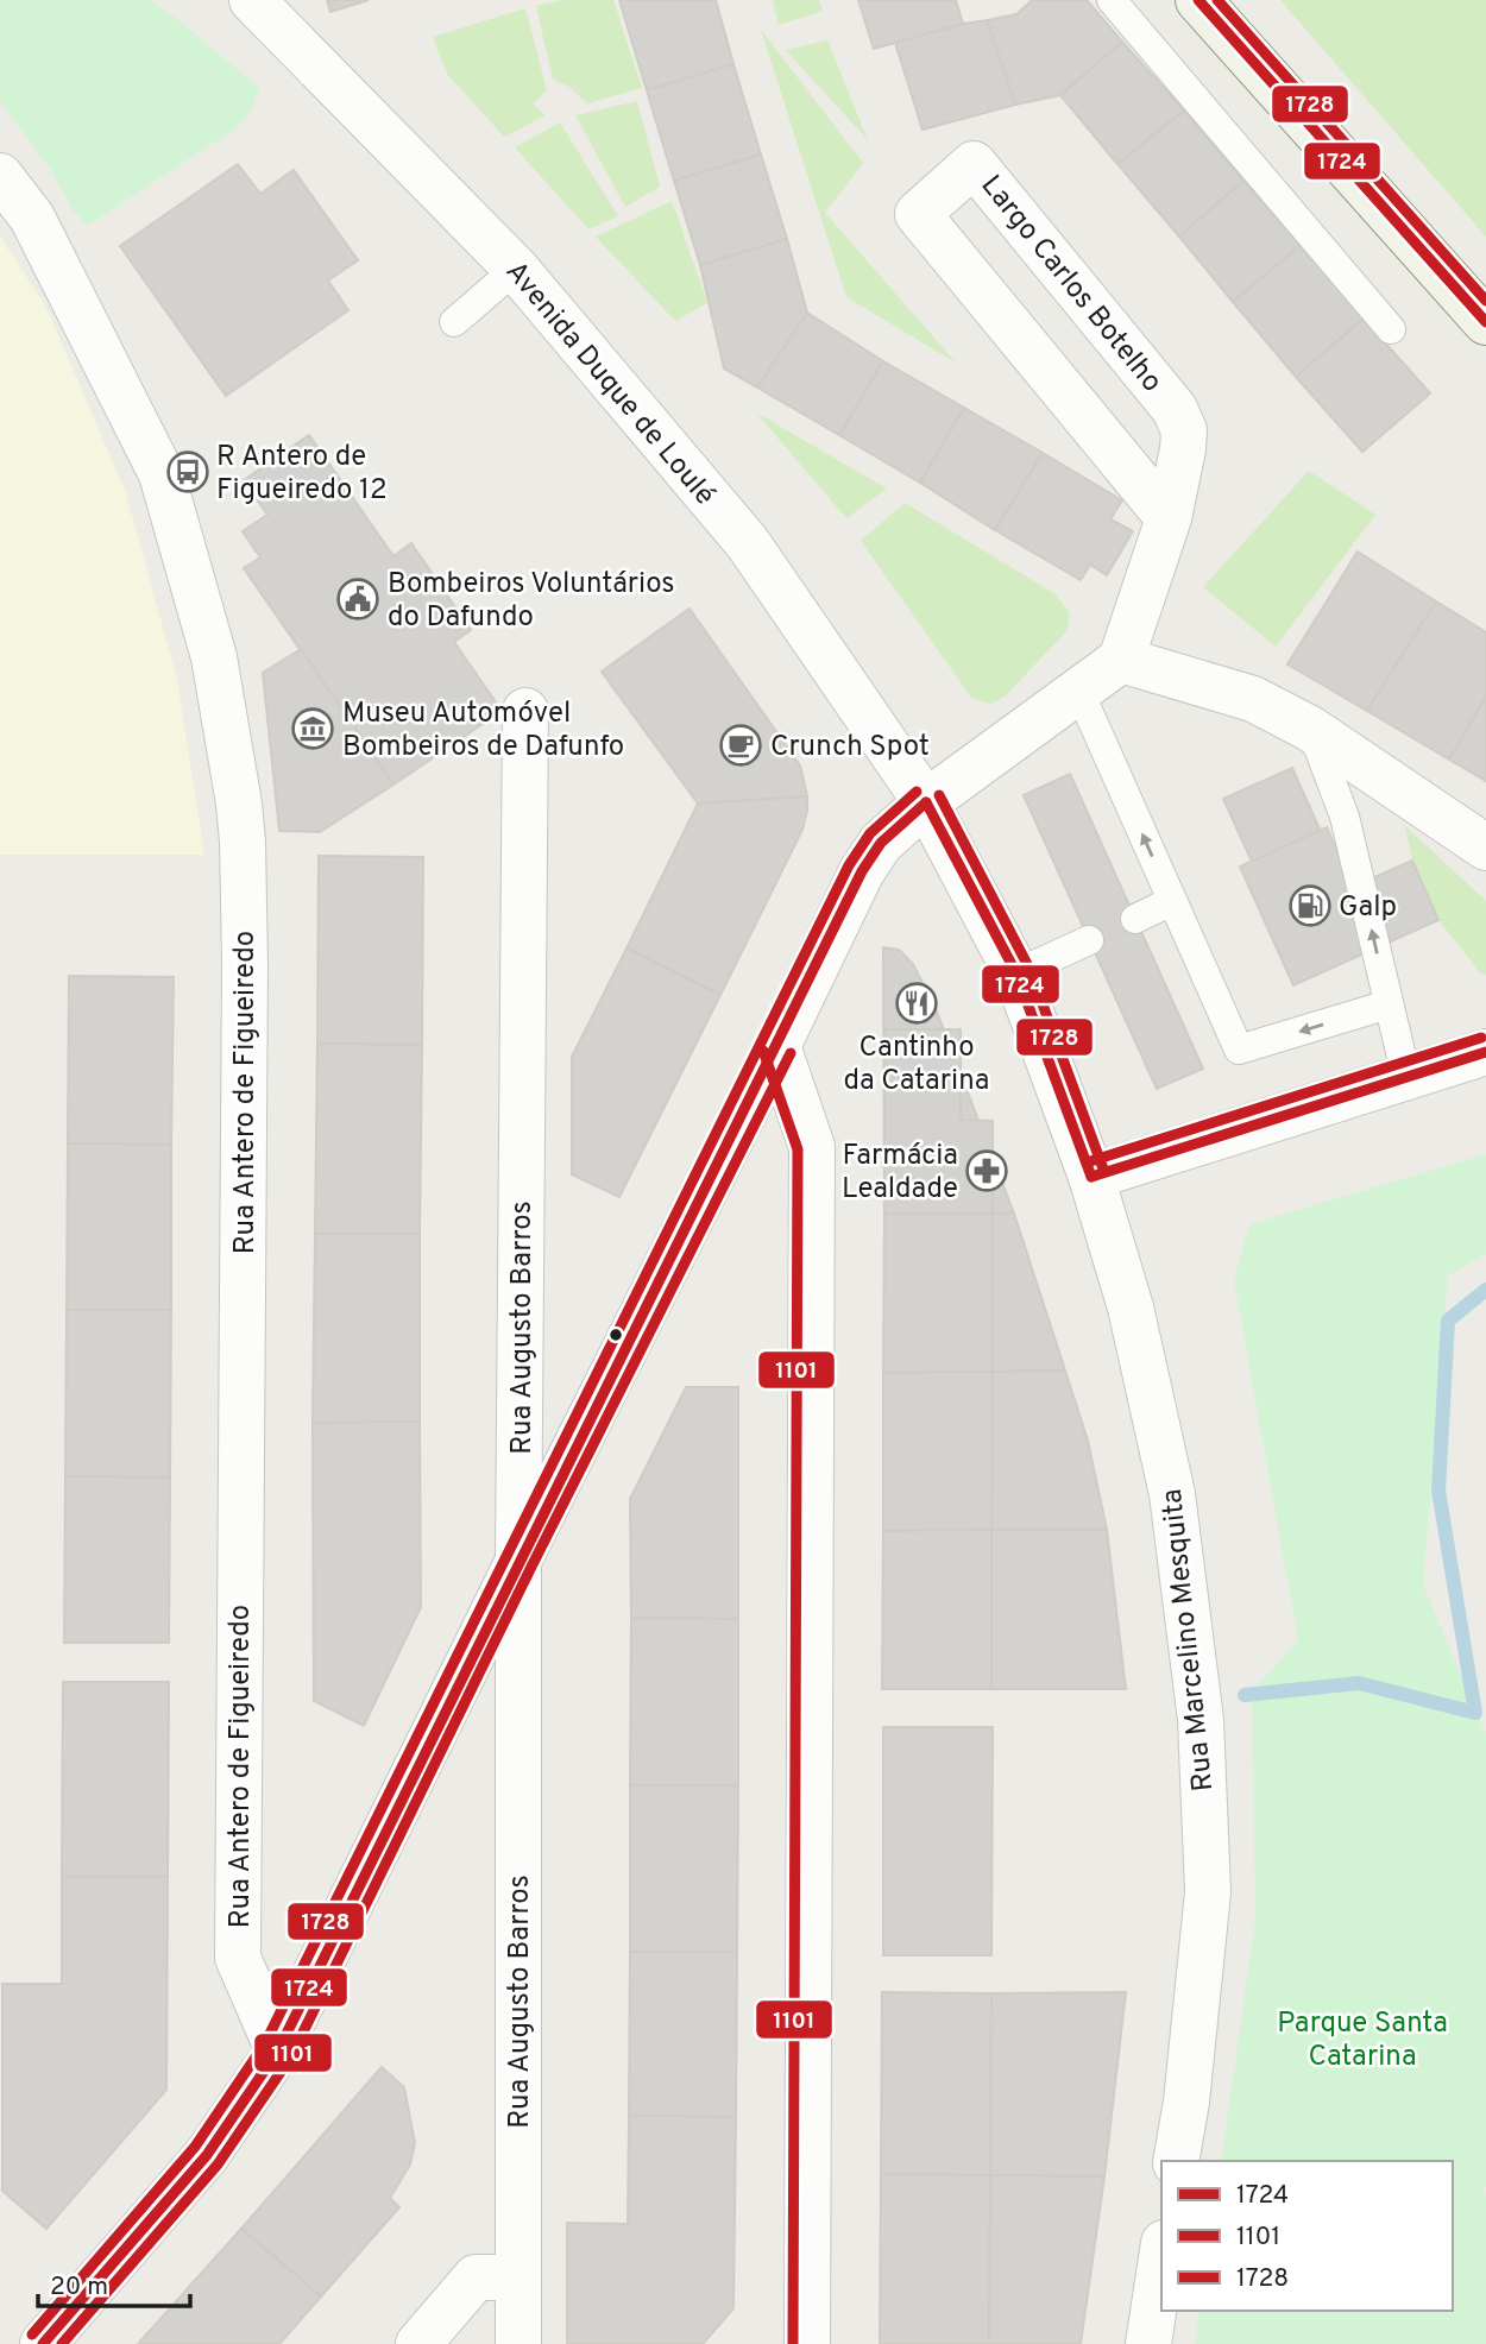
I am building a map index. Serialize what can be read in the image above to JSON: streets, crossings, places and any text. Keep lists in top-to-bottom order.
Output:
{
  "streets": {
    "street": [
      "Largo Carlos Botelho",
      "Avenida Duque de Loulé",
      "Rua Antero de Figueiredo",
      "Rua Augusto Barros",
      "Rua Marcelino Mesquita"
    ]
  },
  "crossings": [
    ["Avenida Duque de Loulé", "Rua Marcelino Mesquita"]
  ],
  "parks": ["Parque Santa Catarina"],
  "places": {
    "bus stop": ["R Antero de Figueiredo 12"],
    "public building": ["Bombeiros Voluntários do Dafundo"],
    "museum": ["Museu Automóvel Bombeiros de Dafunfo"],
    "cafe": ["Crunch Spot"],
    "fuel station": ["Galp"],
    "restaurant": ["Cantinho da Catarina"],
    "pharmacy": ["Farmácia Lealdade"]
  },
  "lines": ["transit line 1724", "transit line 1728", "transit line 1101"],
  "legend": ["1724", "1101", "1728"],
  "scale_bar": "20 m"
}
